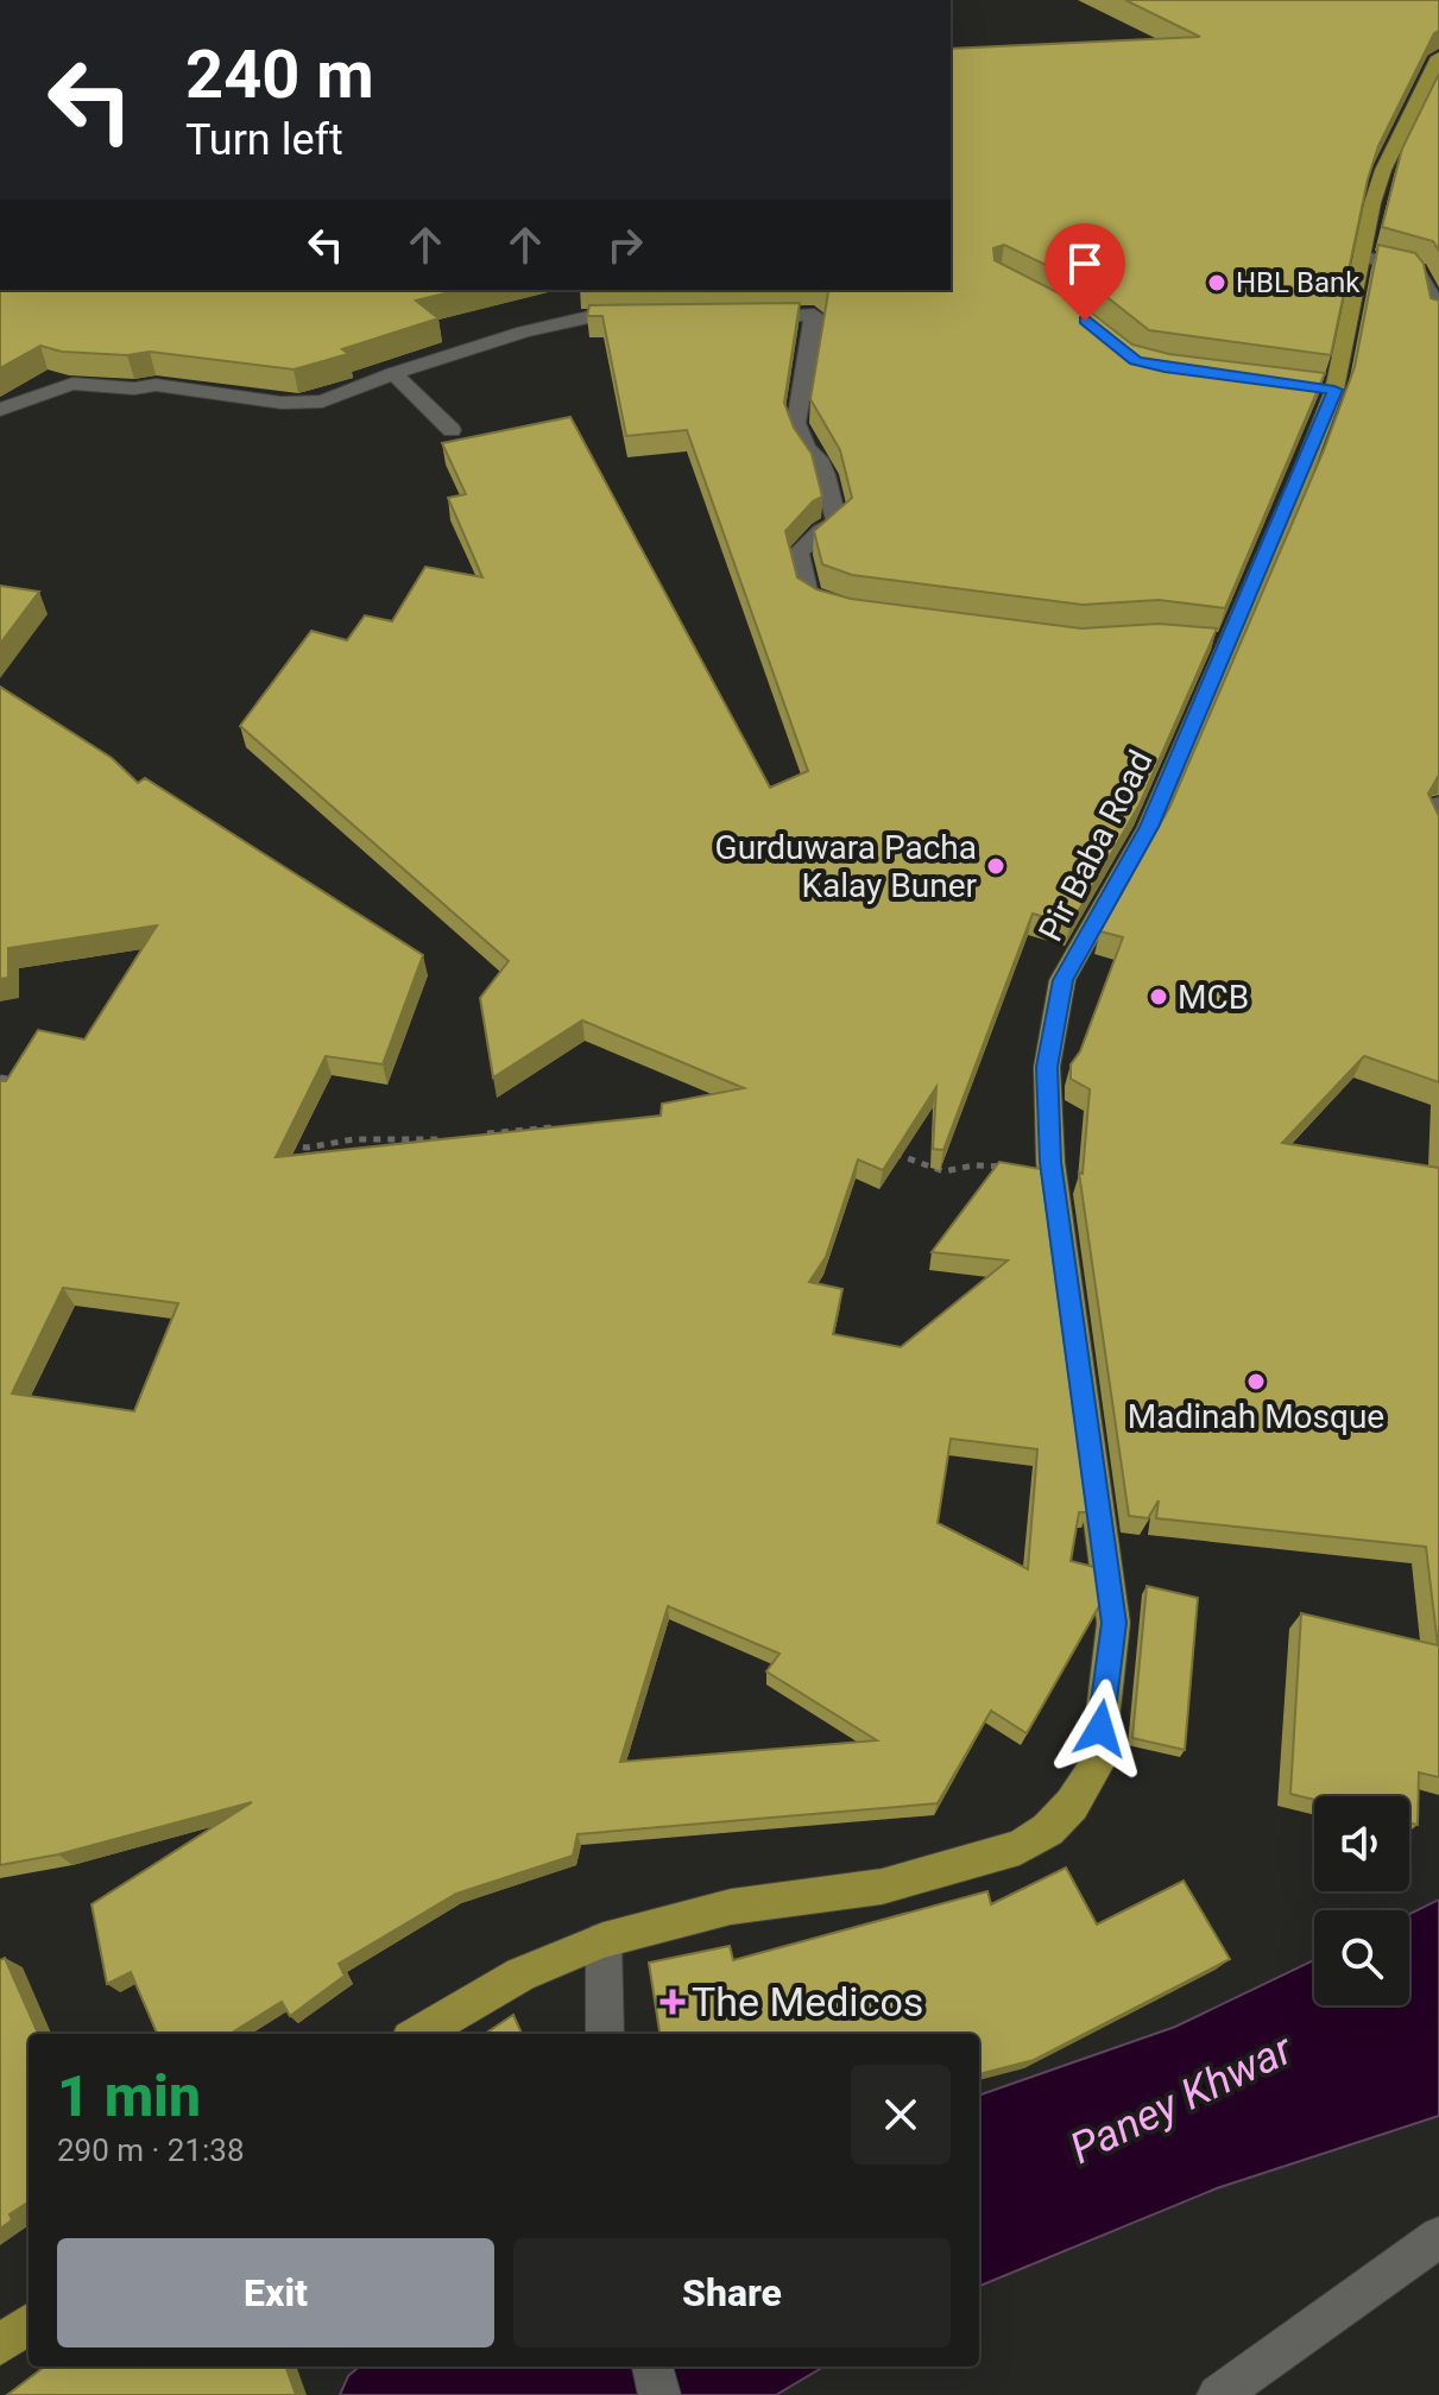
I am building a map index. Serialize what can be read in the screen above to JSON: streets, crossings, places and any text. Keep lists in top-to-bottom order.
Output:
{
  "streets": {
    "main road": ["Pir Baba Road"]
  },
  "water": ["Paney Khwar"],
  "places": {
    "other": [
      "HBL Bank",
      "Gurduwara Pacha Kalay Buner",
      "MCB",
      "Madinah Mosque"
    ],
    "health": ["The Medicos"]
  },
  "page": {
    "turn": ["240 m", "Turn left"],
    "heading": ["1 min", "290 m · 21:38"],
    "buttons": ["Exit", "Share"]
  }
}
